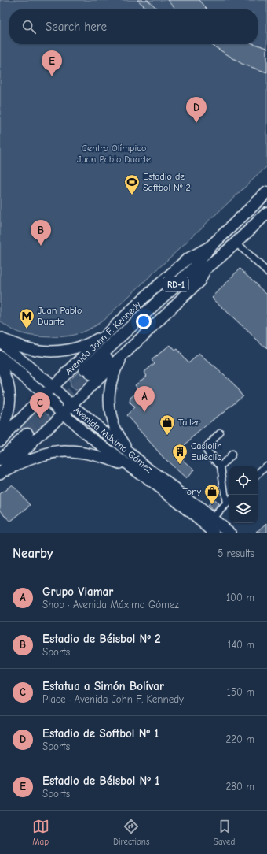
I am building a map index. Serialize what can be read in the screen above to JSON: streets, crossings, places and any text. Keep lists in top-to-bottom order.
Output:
{
  "streets": {
    "highway": ["RD-1"],
    "main road": ["Avenida John F. Kennedy", "Avenida Máximo Gómez"]
  },
  "crossings": [
    ["RD-1", "Avenida John F. Kennedy"],
    ["RD-1", "Avenida Máximo Gómez"],
    ["Avenida John F. Kennedy", "Avenida Máximo Gómez"]
  ],
  "parks": ["Centro Olímpico Juan Pablo Duarte"],
  "places": {
    "sports": ["Estadio de Softbol Nº 2"],
    "metro station": ["Juan Pablo Duarte"],
    "shop": ["Taller", "Tony"],
    "building": ["Casiolin Euleclic"]
  },
  "page": {
    "search": "Search here",
    "pins": [
      "E",
      "D",
      "B",
      "A",
      "C"
    ],
    "heading": ["Nearby", "5 results"],
    "list": [
      {
        "mark": "A",
        "name": "Grupo Viamar",
        "note": "Shop · Avenida Máximo Gómez",
        "value": "100 m"
      },
      {
        "mark": "B",
        "name": "Estadio de Béisbol Nº 2",
        "note": "Sports",
        "value": "140 m"
      },
      {
        "mark": "C",
        "name": "Estatua a Simón Bolívar",
        "note": "Place · Avenida John F. Kennedy",
        "value": "150 m"
      },
      {
        "mark": "D",
        "name": "Estadio de Softbol Nº 1",
        "note": "Sports",
        "value": "220 m"
      },
      {
        "mark": "E",
        "name": "Estadio de Béisbol Nº 1",
        "note": "Sports",
        "value": "280 m"
      }
    ],
    "nav": ["Map", "Directions", "Saved"]
  }
}
